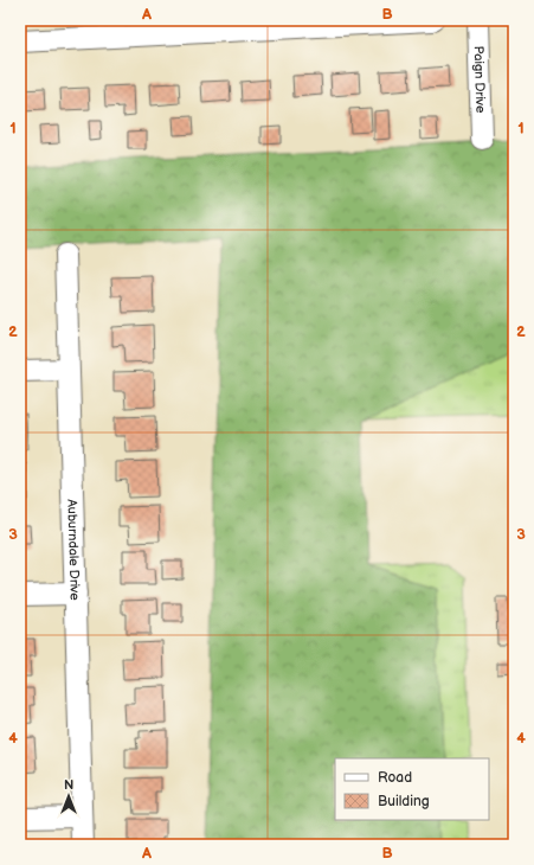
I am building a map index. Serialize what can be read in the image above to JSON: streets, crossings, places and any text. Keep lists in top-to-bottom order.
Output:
{
  "streets": {
    "street": ["Paign Drive", "Auburndale Drive"]
  },
  "legend": ["Road", "Building"],
  "north": "top",
  "grid": {
    "columns": ["A", "B"],
    "rows": [
      "1",
      "2",
      "3",
      "4"
    ]
  }
}
